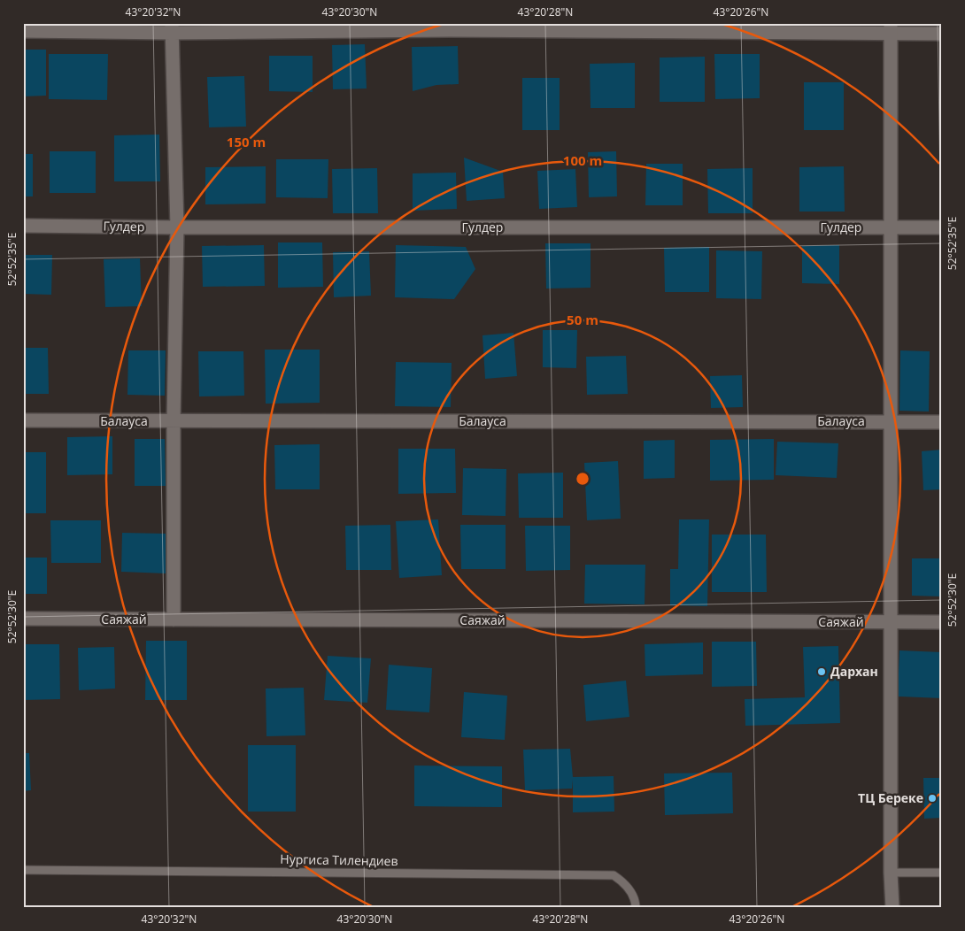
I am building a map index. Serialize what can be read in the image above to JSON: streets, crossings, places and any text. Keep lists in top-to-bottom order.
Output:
{
  "streets": {
    "street": ["Гулдер", "Балауса", "Саяжай"],
    "lane": ["Нургиса Тилендиев"]
  },
  "places": ["Дархан", "ТЦ Береке"],
  "coordinates": [
    "43°20'32\"N",
    "43°20'30\"N",
    "43°20'28\"N",
    "43°20'26\"N",
    "52°52'35\"E",
    "52°52'30\"E"
  ],
  "rings": ["150 m", "100 m", "50 m"]
}
